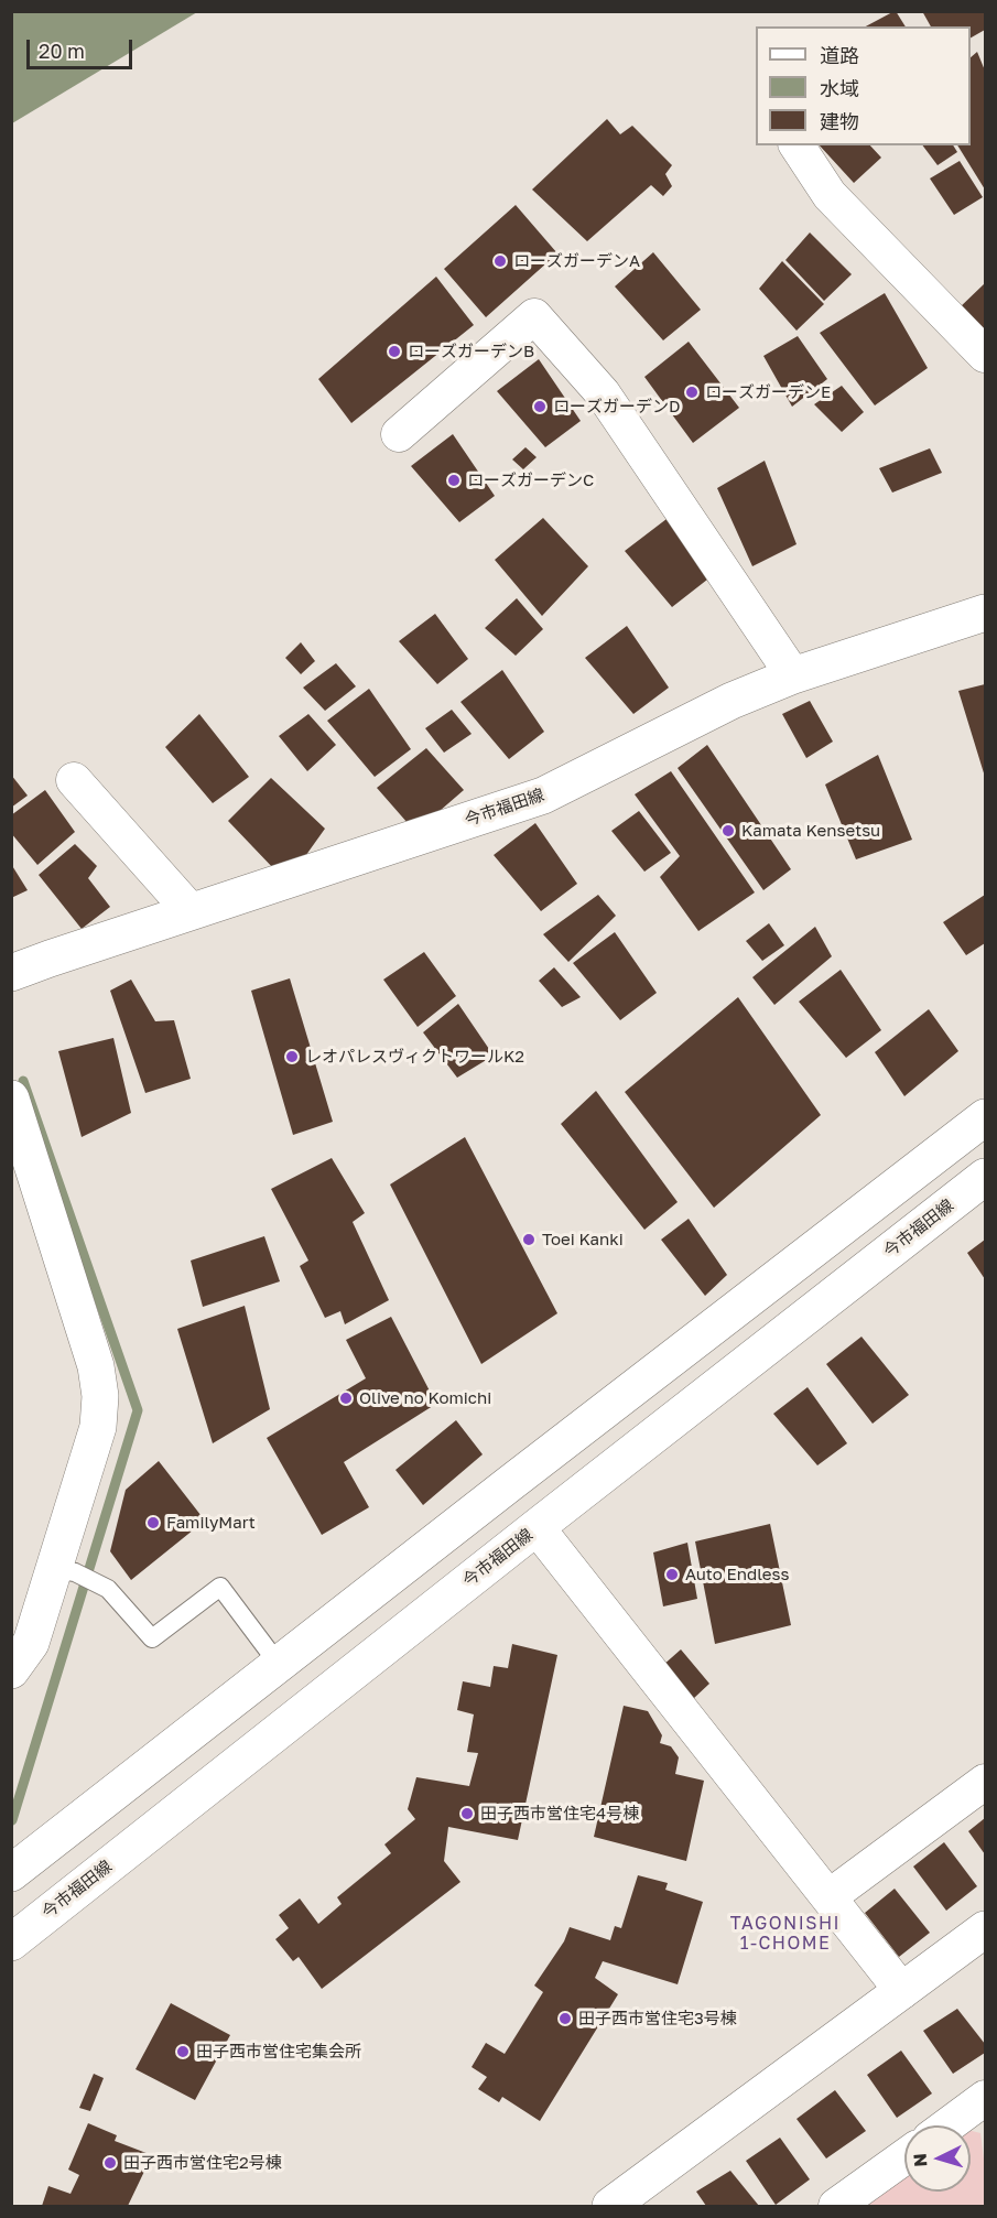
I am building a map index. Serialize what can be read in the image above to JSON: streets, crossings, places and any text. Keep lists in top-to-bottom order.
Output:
{
  "streets": {
    "main road": ["今市福田線"]
  },
  "districts": ["TAGONISHI 1-CHOME"],
  "places": [
    "ローズガーデンA",
    "ローズガーデンB",
    "ローズガーデンE",
    "ローズガーデンD",
    "ローズガーデンC",
    "Kamata Kensetsu",
    "レオパレスヴィクトワールK2",
    "Toei Kanki",
    "Olive no Komichi",
    "FamilyMart",
    "Auto Endless",
    "田子西市営住宅4号棟",
    "田子西市営住宅3号棟",
    "田子西市営住宅集会所",
    "田子西市営住宅2号棟"
  ],
  "legend": ["道路", "水域", "建物"],
  "scale_bar": "20 m",
  "north": "left"
}
